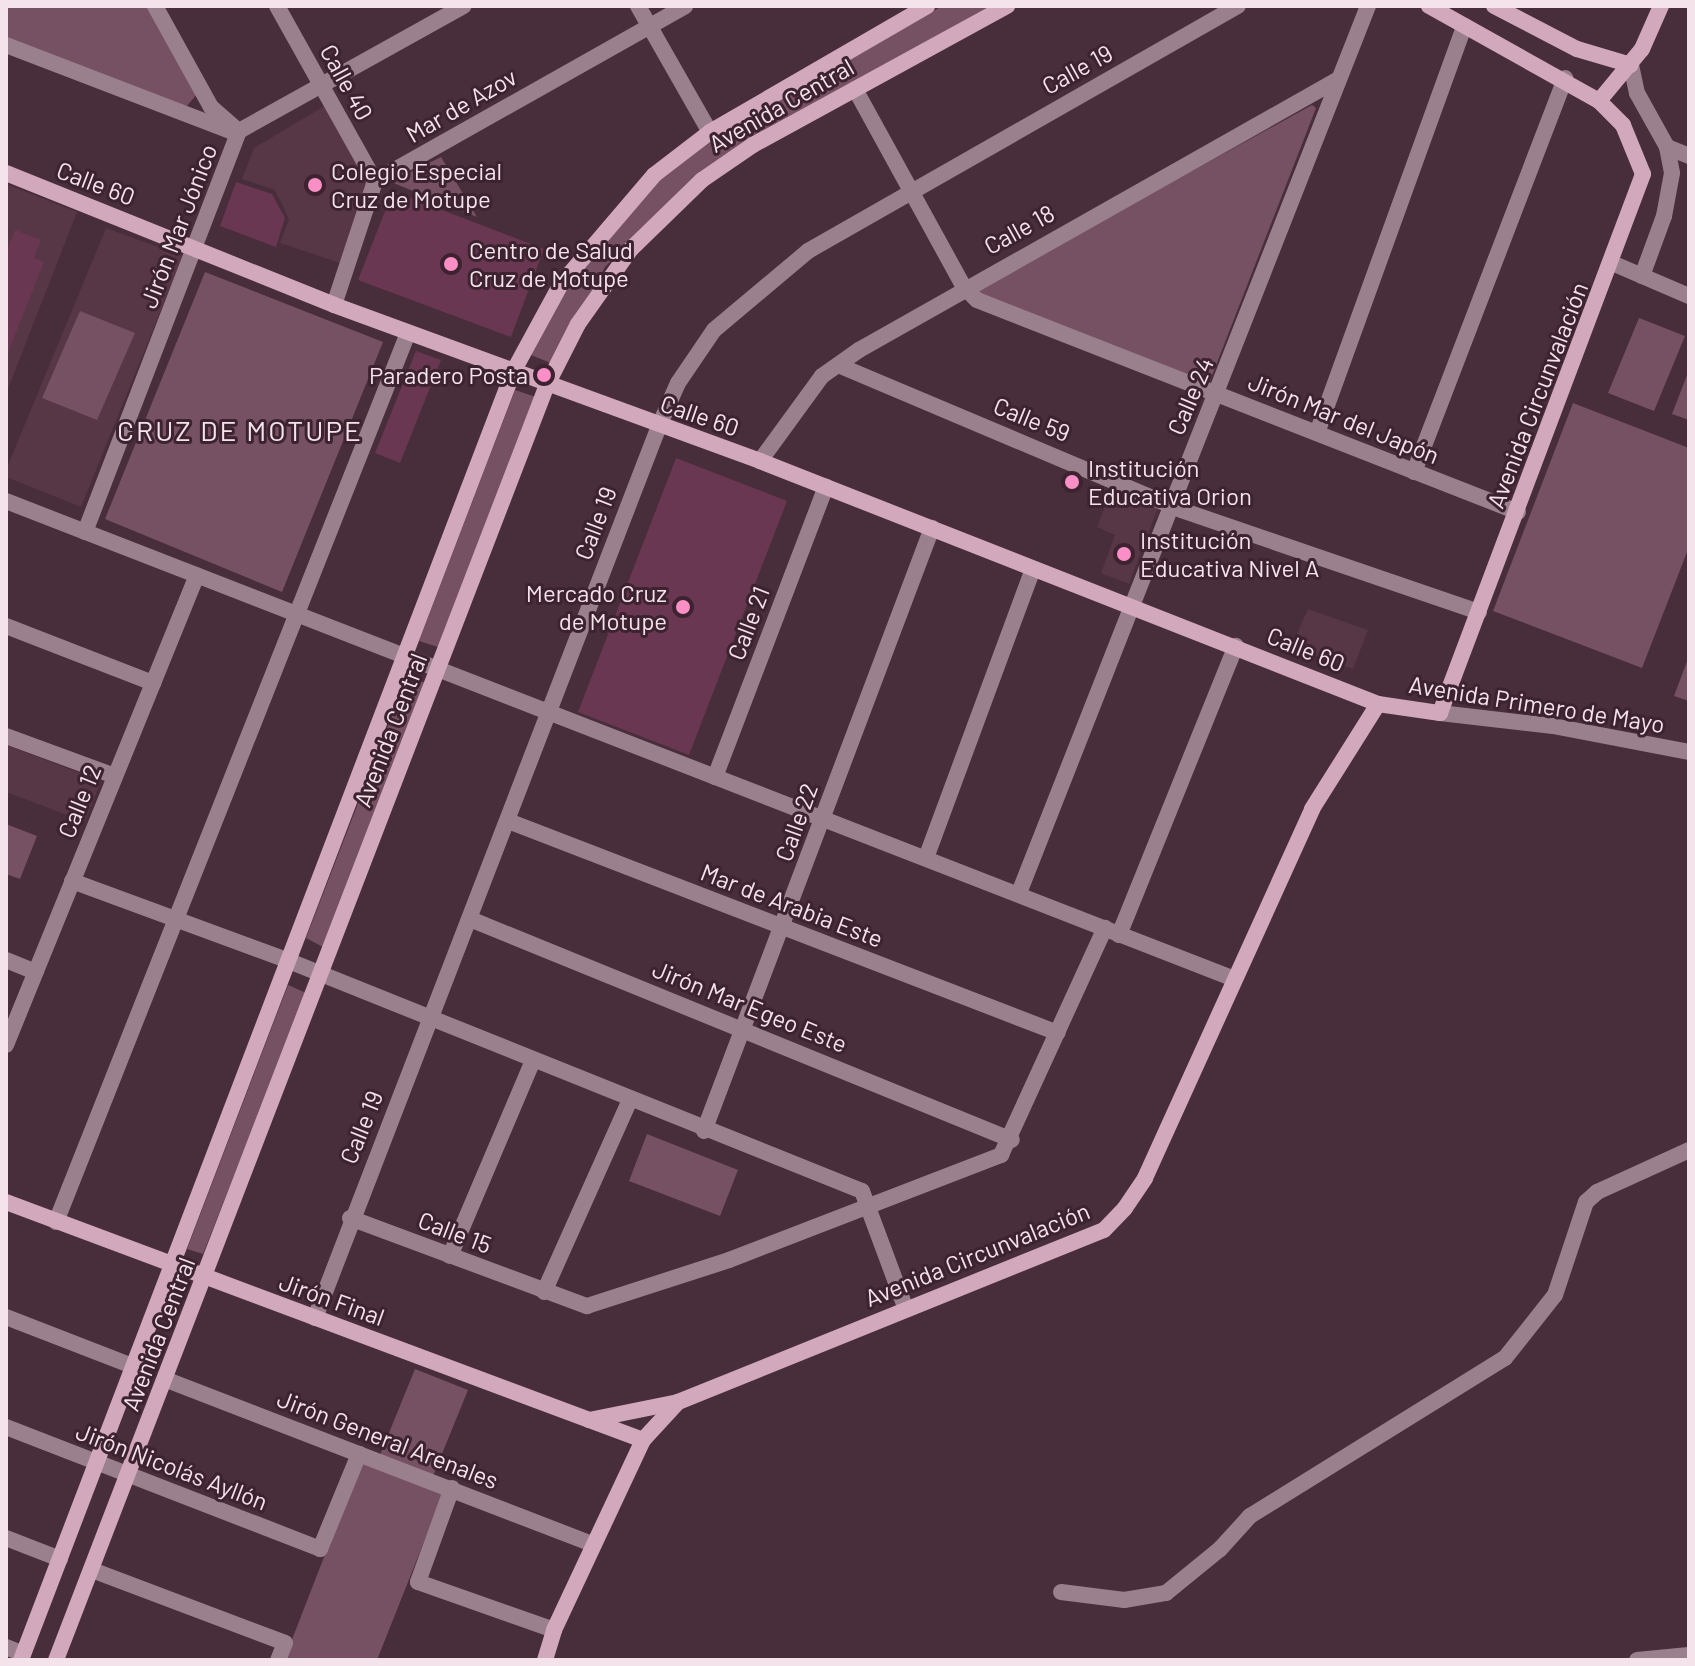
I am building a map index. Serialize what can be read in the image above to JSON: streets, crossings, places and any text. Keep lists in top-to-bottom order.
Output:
{
  "streets": {
    "street": [
      "Calle 19",
      "Calle 40",
      "Mar de Azov",
      "Avenida Central",
      "Calle 60",
      "Jirón Mar Jónico",
      "Calle 18",
      "Avenida Circunvalación",
      "Calle 24",
      "Jirón Mar del Japón",
      "Calle 59",
      "Calle 21",
      "Avenida Primero de Mayo",
      "Calle 12",
      "Calle 22",
      "Mar de Arabia Este",
      "Jirón Mar Egeo Este",
      "Calle 15",
      "Jirón Final",
      "Jirón General Arenales",
      "Jirón Nicolás Ayllón"
    ]
  },
  "crossings": [
    ["Calle 19", "Calle 60"],
    ["Calle 19", "Jirón Mar del Japón"],
    ["Calle 19", "Mar de Arabia Este"],
    ["Calle 19", "Jirón Mar Egeo Este"],
    ["Calle 19", "Calle 15"],
    ["Calle 19", "Jirón Final"],
    ["Calle 40", "Mar de Azov"],
    ["Calle 40", "Jirón Mar Jónico"],
    ["Avenida Central", "Calle 60"],
    ["Avenida Central", "Jirón Mar del Japón"],
    ["Avenida Central", "Jirón Final"],
    ["Avenida Central", "Jirón General Arenales"],
    ["Avenida Central", "Jirón Nicolás Ayllón"],
    ["Calle 60", "Jirón Mar Jónico"],
    ["Calle 60", "Calle 18"],
    ["Calle 60", "Avenida Circunvalación"],
    ["Calle 60", "Calle 24"],
    ["Calle 60", "Calle 21"],
    ["Calle 60", "Avenida Primero de Mayo"],
    ["Calle 60", "Calle 22"],
    ["Calle 18", "Calle 24"],
    ["Calle 18", "Jirón Mar del Japón"],
    ["Calle 18", "Calle 59"],
    ["Avenida Circunvalación", "Jirón Mar del Japón"],
    ["Avenida Circunvalación", "Calle 59"],
    ["Avenida Circunvalación", "Avenida Primero de Mayo"],
    ["Avenida Circunvalación", "Jirón Final"],
    ["Avenida Circunvalación", "Jirón General Arenales"],
    ["Calle 24", "Jirón Mar del Japón"],
    ["Calle 24", "Calle 59"],
    ["Calle 22", "Mar de Arabia Este"],
    ["Calle 22", "Jirón Mar Egeo Este"],
    ["Jirón Mar Egeo Este", "Calle 15"],
    ["Jirón General Arenales", "Jirón Nicolás Ayllón"]
  ],
  "districts": ["CRUZ DE MOTUPE"],
  "places": [
    "Colegio Especial Cruz de Motupe",
    "Centro de Salud Cruz de Motupe",
    "Paradero Posta",
    "Institución Educativa Orion",
    "Institución Educativa Nivel A",
    "Mercado Cruz de Motupe"
  ]
}
